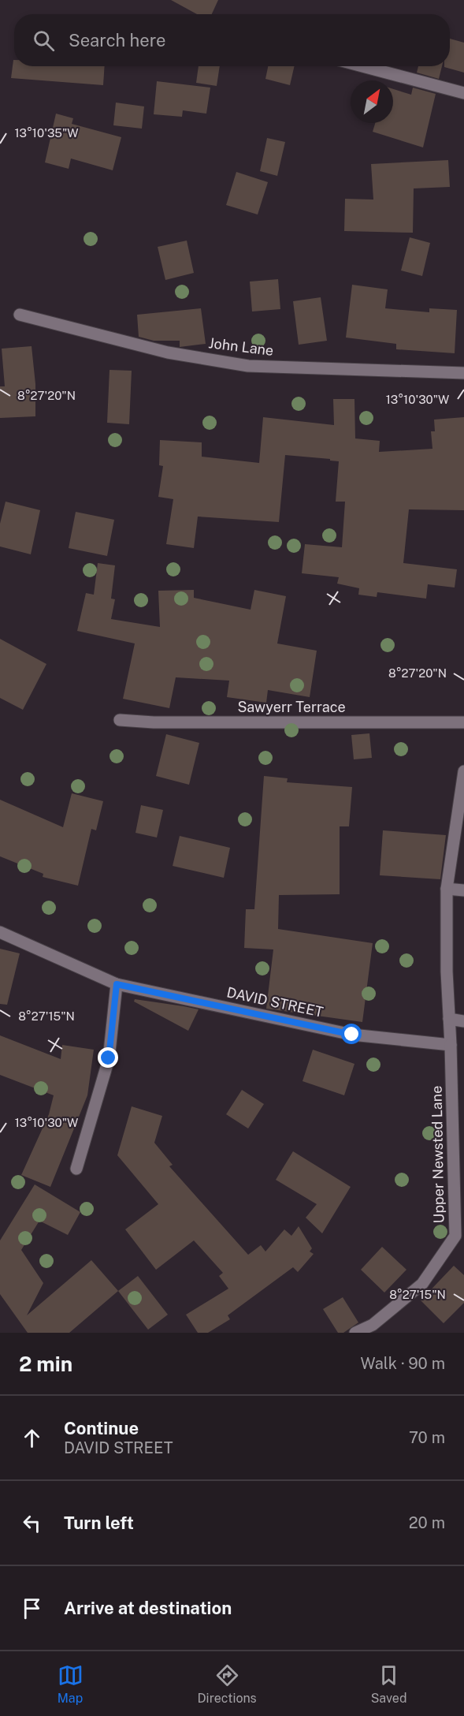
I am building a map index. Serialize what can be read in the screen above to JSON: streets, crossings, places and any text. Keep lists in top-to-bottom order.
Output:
{
  "streets": {
    "street": [
      "John Lane",
      "Sawyerr Terrace",
      "DAVID STREET",
      "Upper Newsted Lane"
    ]
  },
  "crossings": [
    ["DAVID STREET", "Upper Newsted Lane"]
  ],
  "north": "top right",
  "page": {
    "search": "Search here",
    "heading": ["2 min", "Walk · 90 m"],
    "list": [
      ["Continue", "DAVID STREET", "70 m"],
      ["Turn left", "20 m"],
      "Arrive at destination"
    ],
    "nav": ["Map", "Directions", "Saved"]
  },
  "coordinates": [
    "13°10'35\"W",
    "8°27'20\"N",
    "13°10'30\"W",
    "8°27'15\"N"
  ]
}
